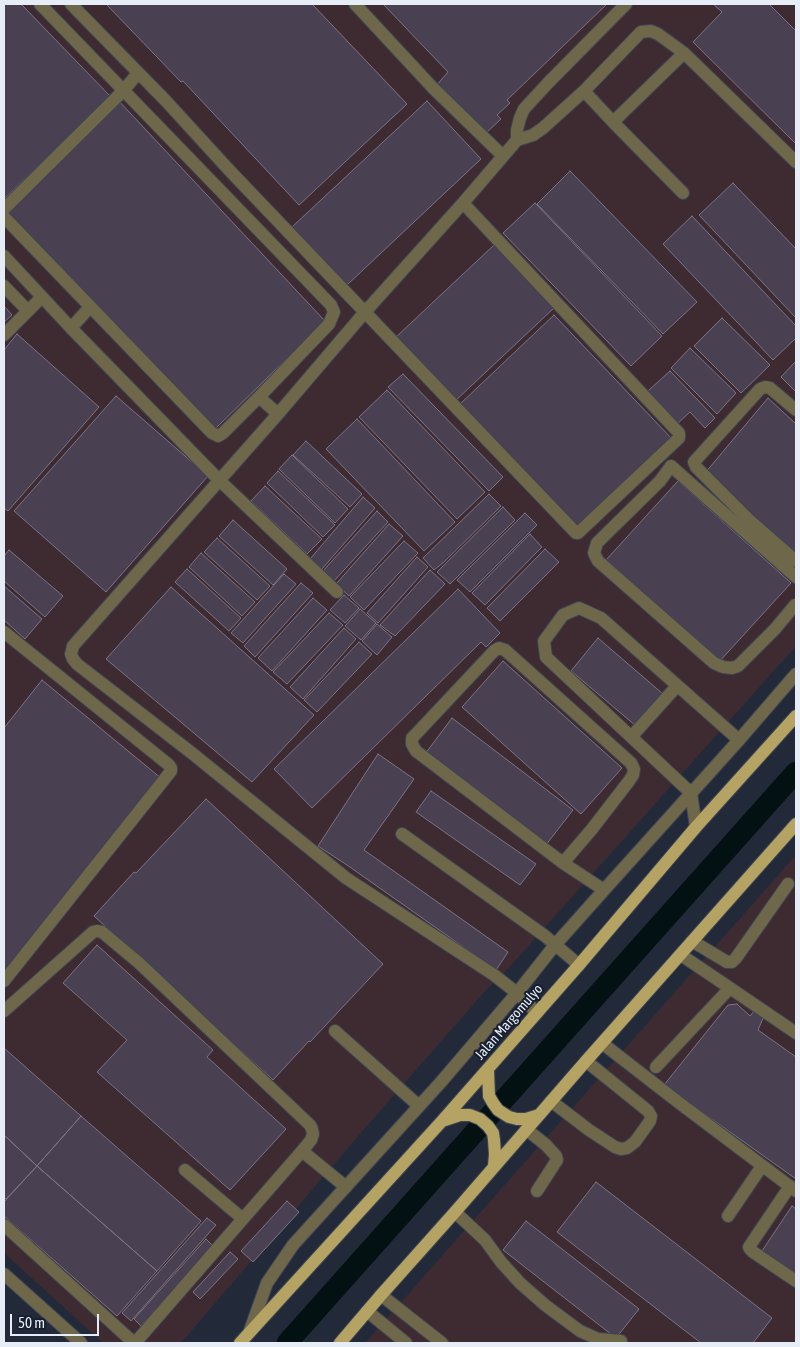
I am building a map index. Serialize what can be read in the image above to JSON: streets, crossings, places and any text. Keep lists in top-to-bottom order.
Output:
{
  "streets": {
    "main road": ["Jalan Margomulyo"]
  },
  "scale_bar": "50 m"
}
